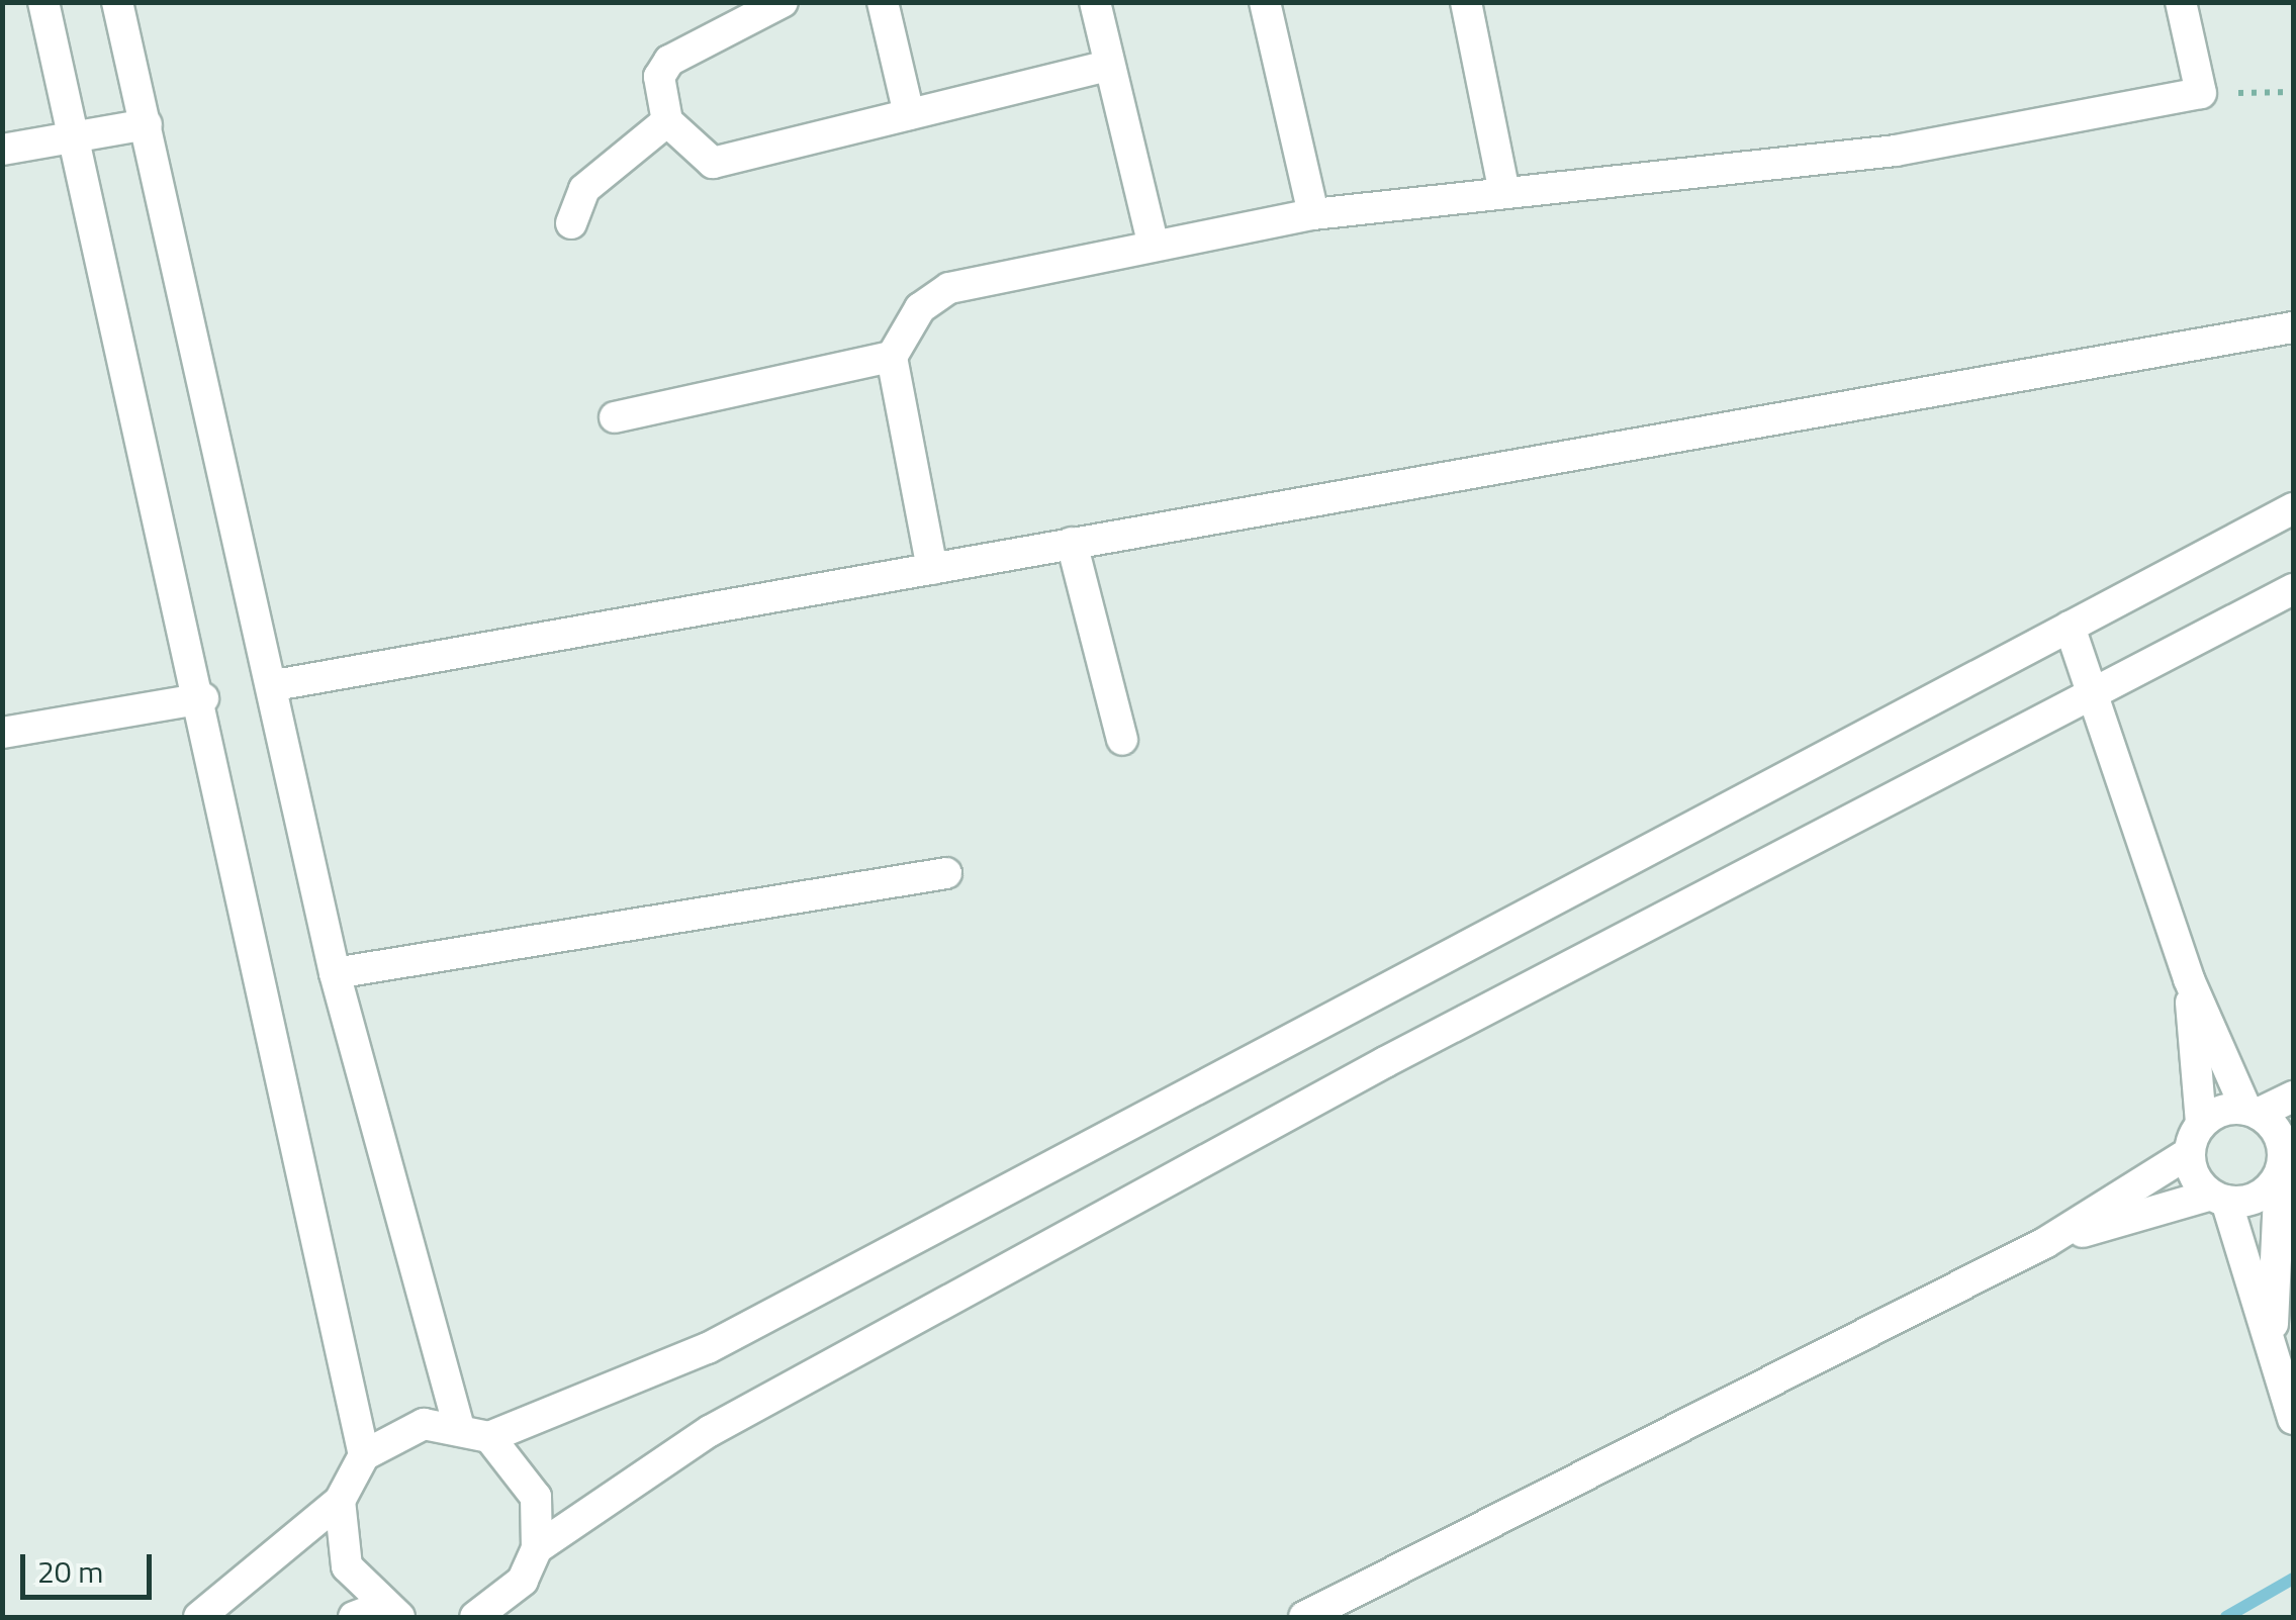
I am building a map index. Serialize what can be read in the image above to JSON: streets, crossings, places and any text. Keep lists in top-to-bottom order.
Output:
{
  "scale_bar": "20 m"
}
